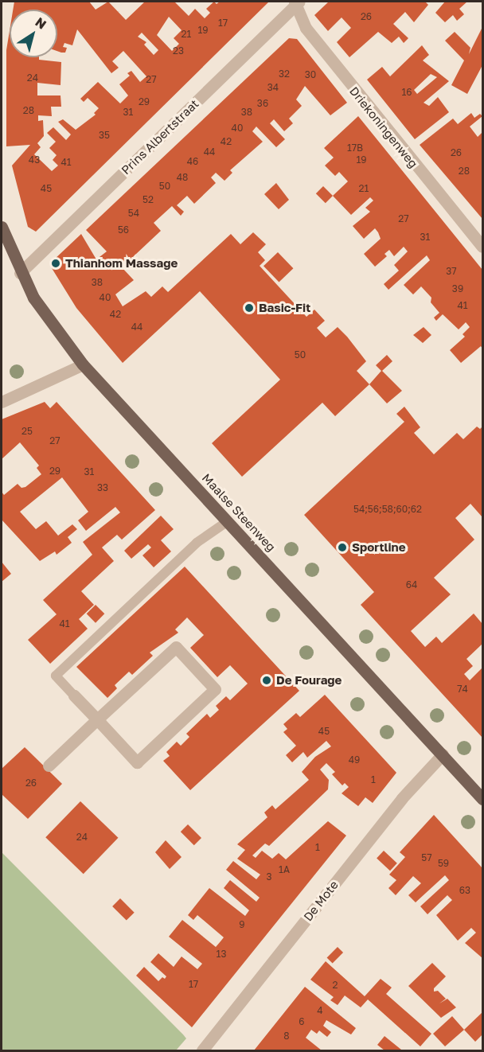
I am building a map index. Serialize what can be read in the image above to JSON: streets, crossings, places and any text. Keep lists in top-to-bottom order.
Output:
{
  "streets": {
    "main road": ["Maalse Steenweg"],
    "street": ["Driekoningenweg", "Prins Albertstraat", "De Mote"]
  },
  "crossings": [
    ["Driekoningenweg", "Prins Albertstraat"],
    ["Prins Albertstraat", "Maalse Steenweg"],
    ["Maalse Steenweg", "De Mote"]
  ],
  "places": [
    "Thianhom Massage",
    "Basic-Fit",
    "Sportline",
    "De Fourage"
  ],
  "house_numbers": [
    "26",
    "17",
    "19",
    "21",
    "23",
    "32",
    "30",
    "24",
    "27",
    "34",
    "16",
    "29",
    "36",
    "28",
    "31",
    "38",
    "40",
    "35",
    "42",
    "17B",
    "44",
    "26",
    "43",
    "19",
    "46",
    "41",
    "28",
    "48",
    "50",
    "45",
    "21",
    "52",
    "54",
    "27",
    "56",
    "31",
    "37",
    "38",
    "39",
    "40",
    "41",
    "42",
    "44",
    "50",
    "25",
    "27",
    "29",
    "31",
    "33",
    "54;56;58;60;62",
    "64",
    "41",
    "74",
    "45",
    "49",
    "1",
    "26",
    "24",
    "1",
    "57",
    "59",
    "1A",
    "3",
    "63",
    "9",
    "13",
    "17",
    "2",
    "4",
    "6",
    "8"
  ],
  "north": "top right"
}
